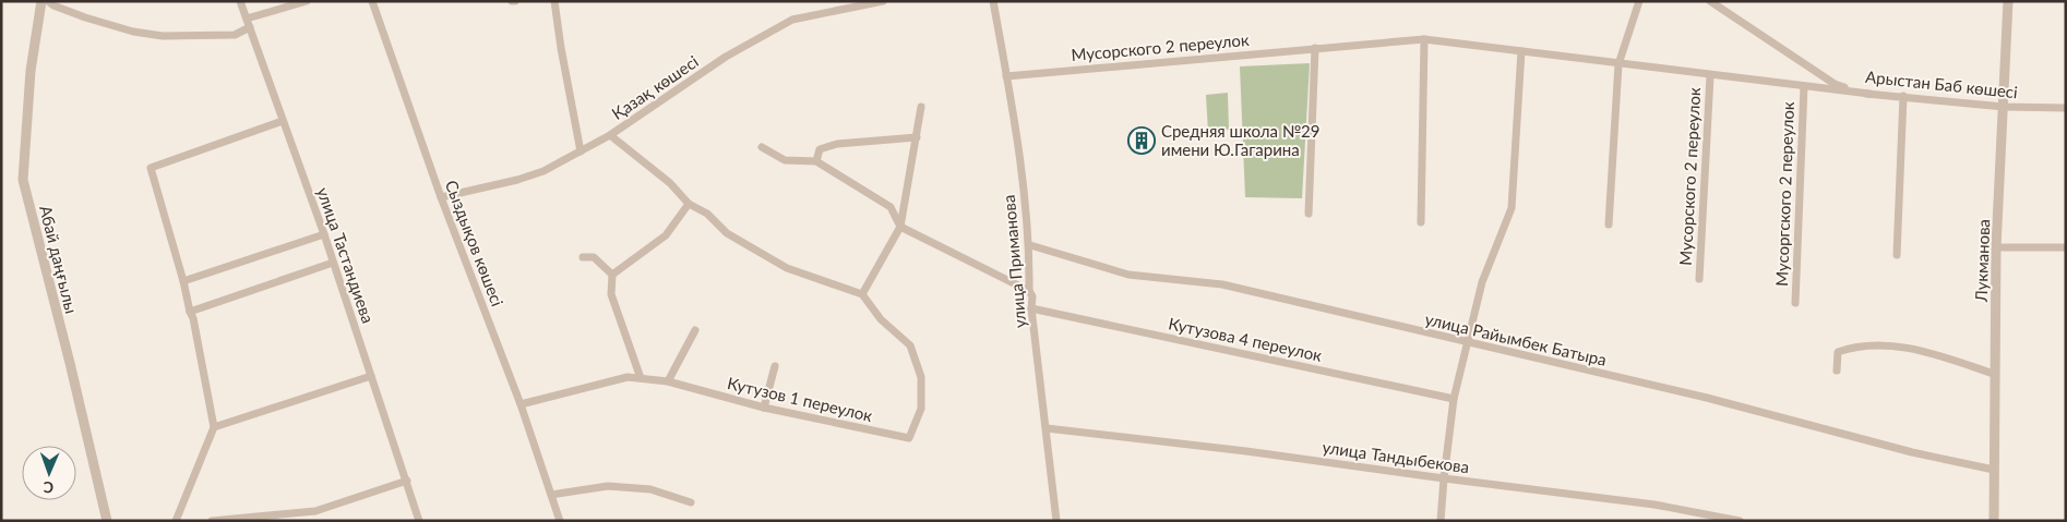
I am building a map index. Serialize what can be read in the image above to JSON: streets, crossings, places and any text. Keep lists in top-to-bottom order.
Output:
{
  "streets": {
    "street": [
      "Мусорского 2 переулок",
      "Арыстан Баб көшесі",
      "Қазақ көшесі",
      "Мусоргского 2 переулок",
      "Сыздықов көшесі",
      "улица Тастандиева",
      "Абай даңғылы",
      "Лукманова",
      "улица Приманова",
      "Кутузова 4 переулок",
      "улица Райымбек Батыра",
      "Кутузов 1 переулок",
      "улица Тандыбекова"
    ]
  },
  "crossings": [
    ["Мусорского 2 переулок", "Арыстан Баб көшесі"],
    ["Мусорского 2 переулок", "Мусоргского 2 переулок"],
    ["Мусорского 2 переулок", "улица Приманова"],
    ["Арыстан Баб көшесі", "Лукманова"],
    ["Қазақ көшесі", "Сыздықов көшесі"],
    ["Сыздықов көшесі", "Кутузов 1 переулок"],
    ["Лукманова", "улица Райымбек Батыра"],
    ["улица Приманова", "Кутузова 4 переулок"],
    ["улица Приманова", "улица Райымбек Батыра"],
    ["улица Приманова", "улица Тандыбекова"]
  ],
  "places": {
    "building": ["Средняя школа №29 имени Ю.Гагарина"]
  },
  "north": "bottom"
}
